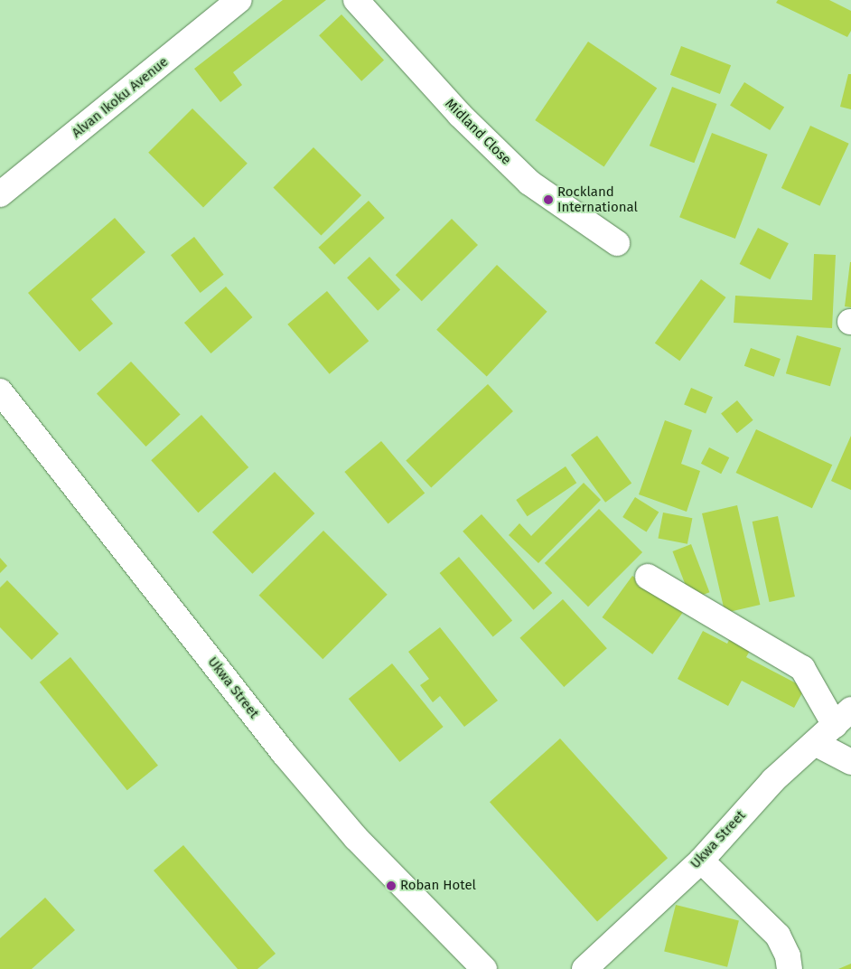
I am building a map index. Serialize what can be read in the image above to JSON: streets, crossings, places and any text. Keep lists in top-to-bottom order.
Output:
{
  "streets": {
    "street": ["Alvan Ikoku Avenue", "Midland Close", "Ukwa Street"]
  },
  "places": ["Rockland International", "Roban Hotel"]
}
